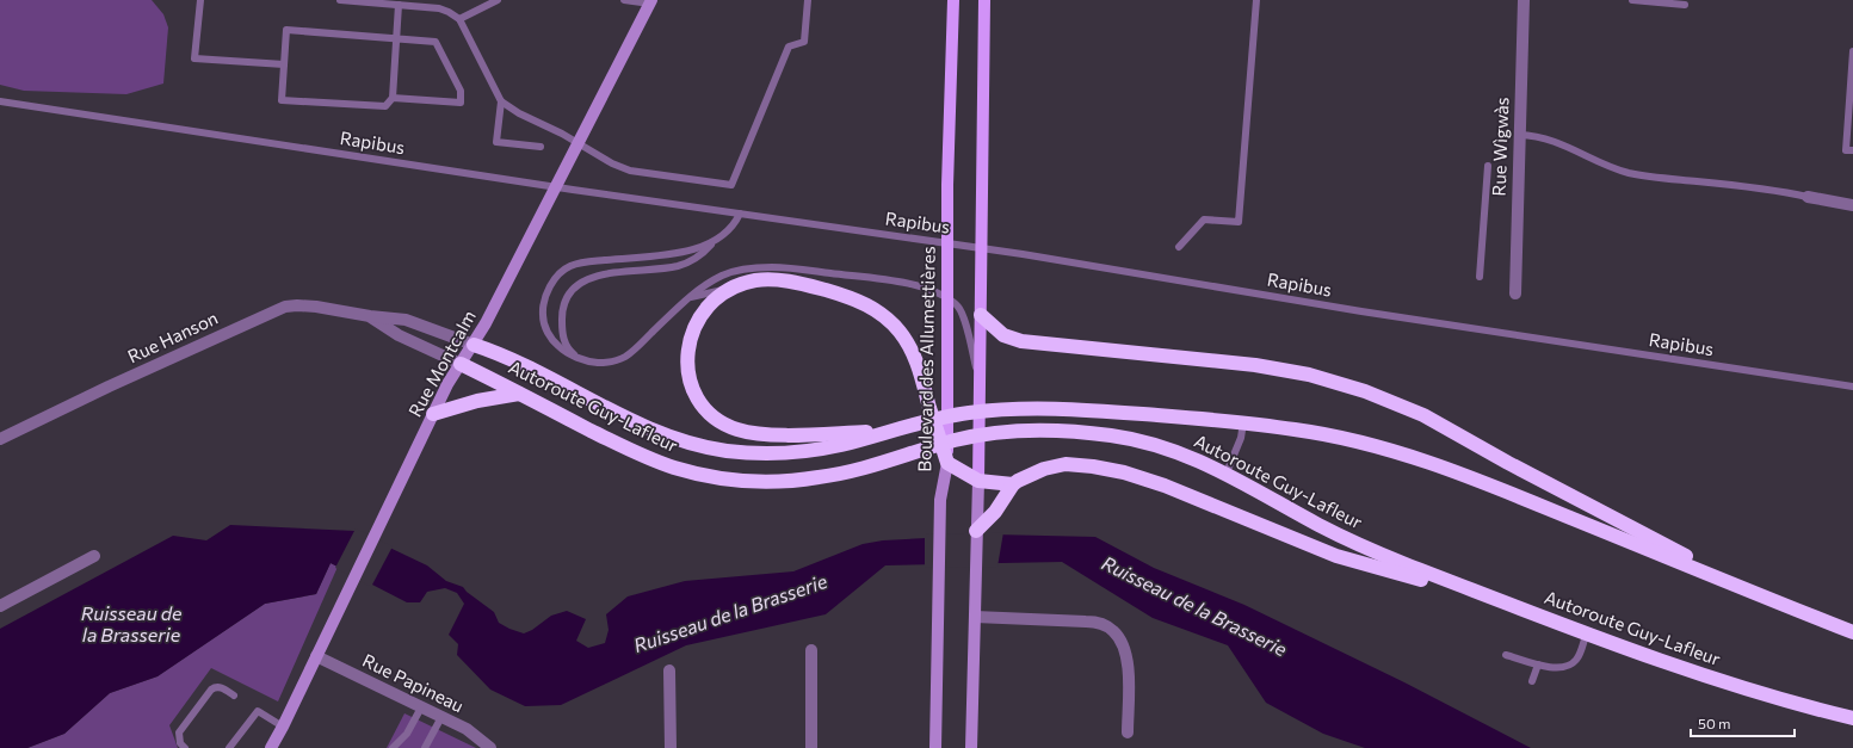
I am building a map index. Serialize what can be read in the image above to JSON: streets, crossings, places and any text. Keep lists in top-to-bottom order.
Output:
{
  "streets": {
    "highway": ["Autoroute Guy-Lafleur"],
    "main road": ["Boulevard des Allumettières", "Rue Montcalm"],
    "street": ["Rue Wìgwàs", "Rue Hanson", "Rue Papineau"],
    "lane": ["Rapibus"]
  },
  "crossings": [
    ["Rapibus", "Rue Montcalm"],
    ["Rue Hanson", "Rue Montcalm"],
    ["Rue Hanson", "Autoroute Guy-Lafleur"],
    ["Rue Montcalm", "Autoroute Guy-Lafleur"],
    ["Rue Montcalm", "Rue Papineau"]
  ],
  "water": ["Ruisseau de la Brasserie"],
  "scale_bar": "50 m"
}
